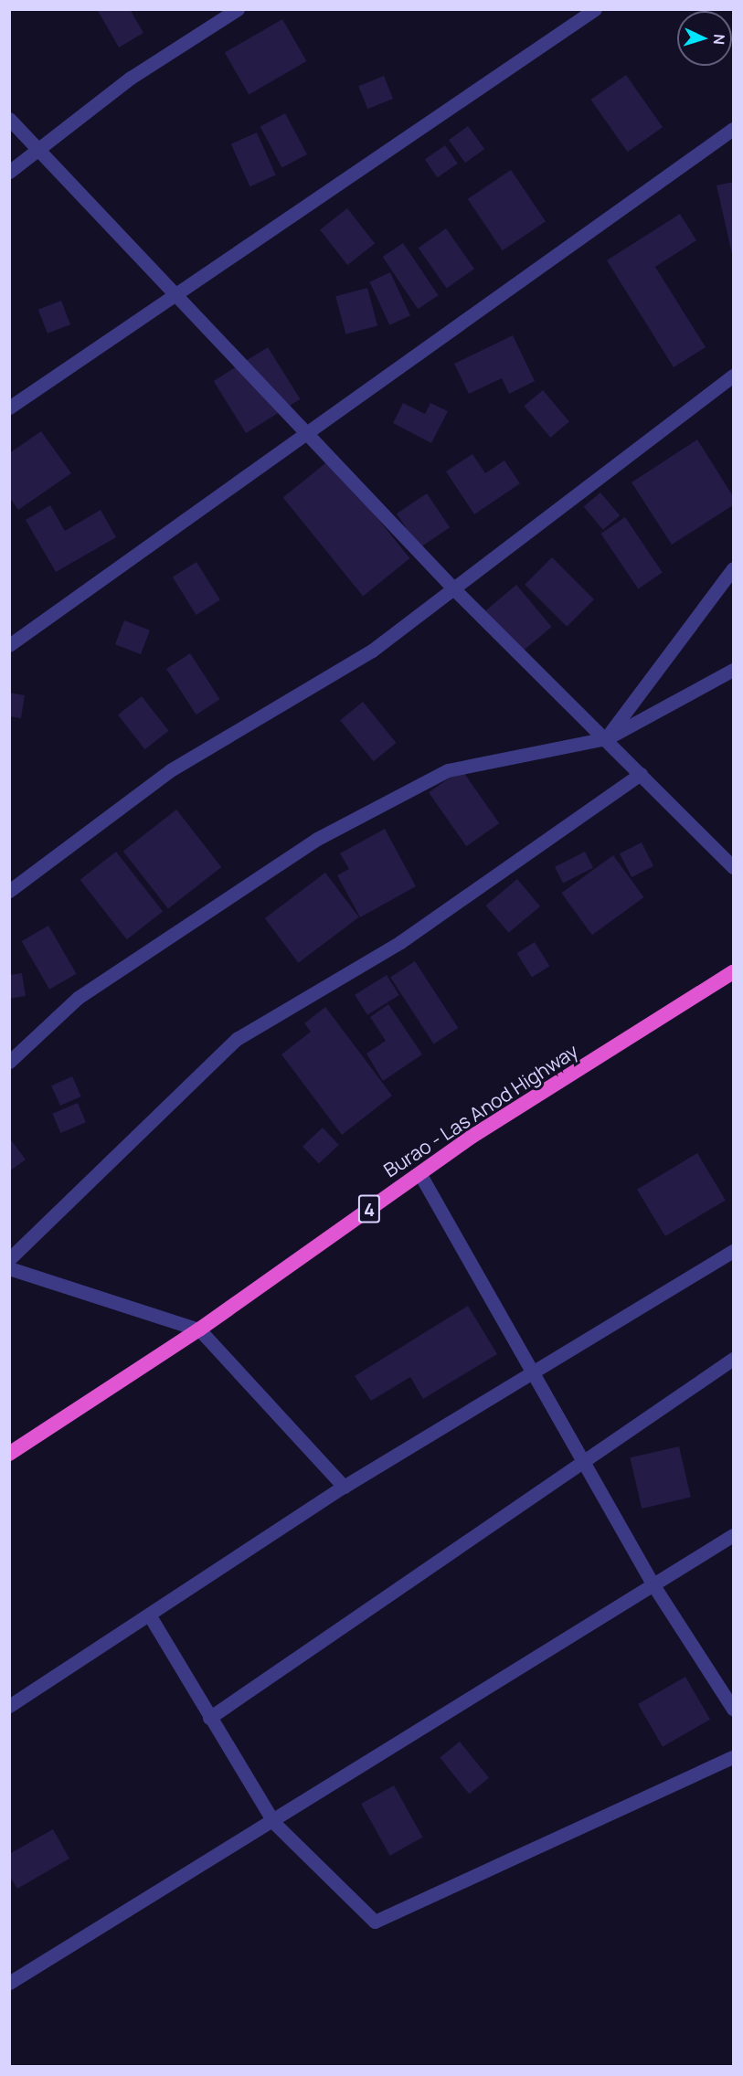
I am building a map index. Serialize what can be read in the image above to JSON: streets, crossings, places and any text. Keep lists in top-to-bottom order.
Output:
{
  "streets": {
    "highway": ["Burao - Las Anod Highway", "4"]
  },
  "north": "right"
}
